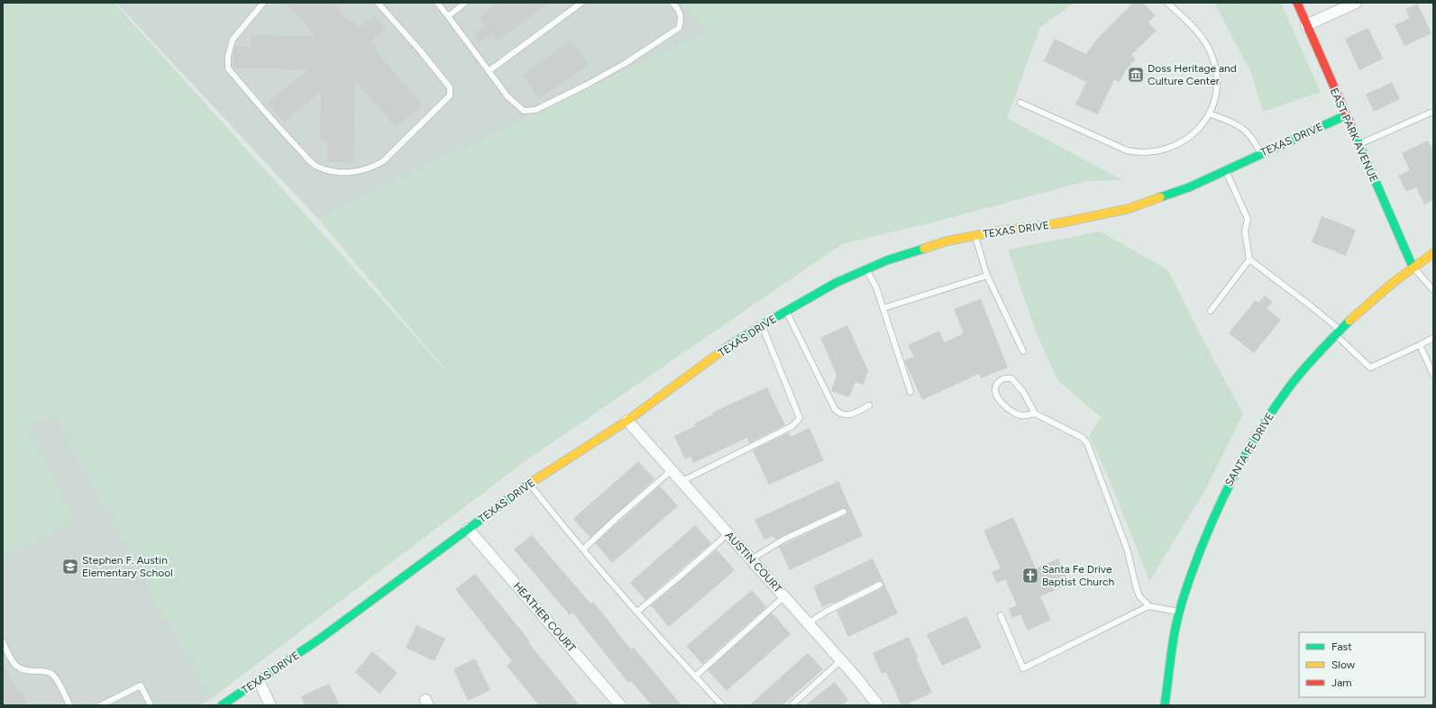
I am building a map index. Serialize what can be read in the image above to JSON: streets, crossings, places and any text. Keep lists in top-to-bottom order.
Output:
{
  "streets": {
    "street": [
      "EAST PARK AVENUE",
      "TEXAS DRIVE",
      "SANTA FE DRIVE",
      "AUSTIN COURT",
      "HEATHER COURT"
    ]
  },
  "crossings": [
    ["EAST PARK AVENUE", "TEXAS DRIVE"],
    ["EAST PARK AVENUE", "SANTA FE DRIVE"],
    ["TEXAS DRIVE", "AUSTIN COURT"],
    ["TEXAS DRIVE", "HEATHER COURT"]
  ],
  "places": {
    "museum": ["Doss Heritage and Culture Center"],
    "school or university": ["Stephen F. Austin Elementary School"],
    "church": ["Santa Fe Drive Baptist Church"]
  },
  "legend": ["Fast", "Slow", "Jam"]
}
